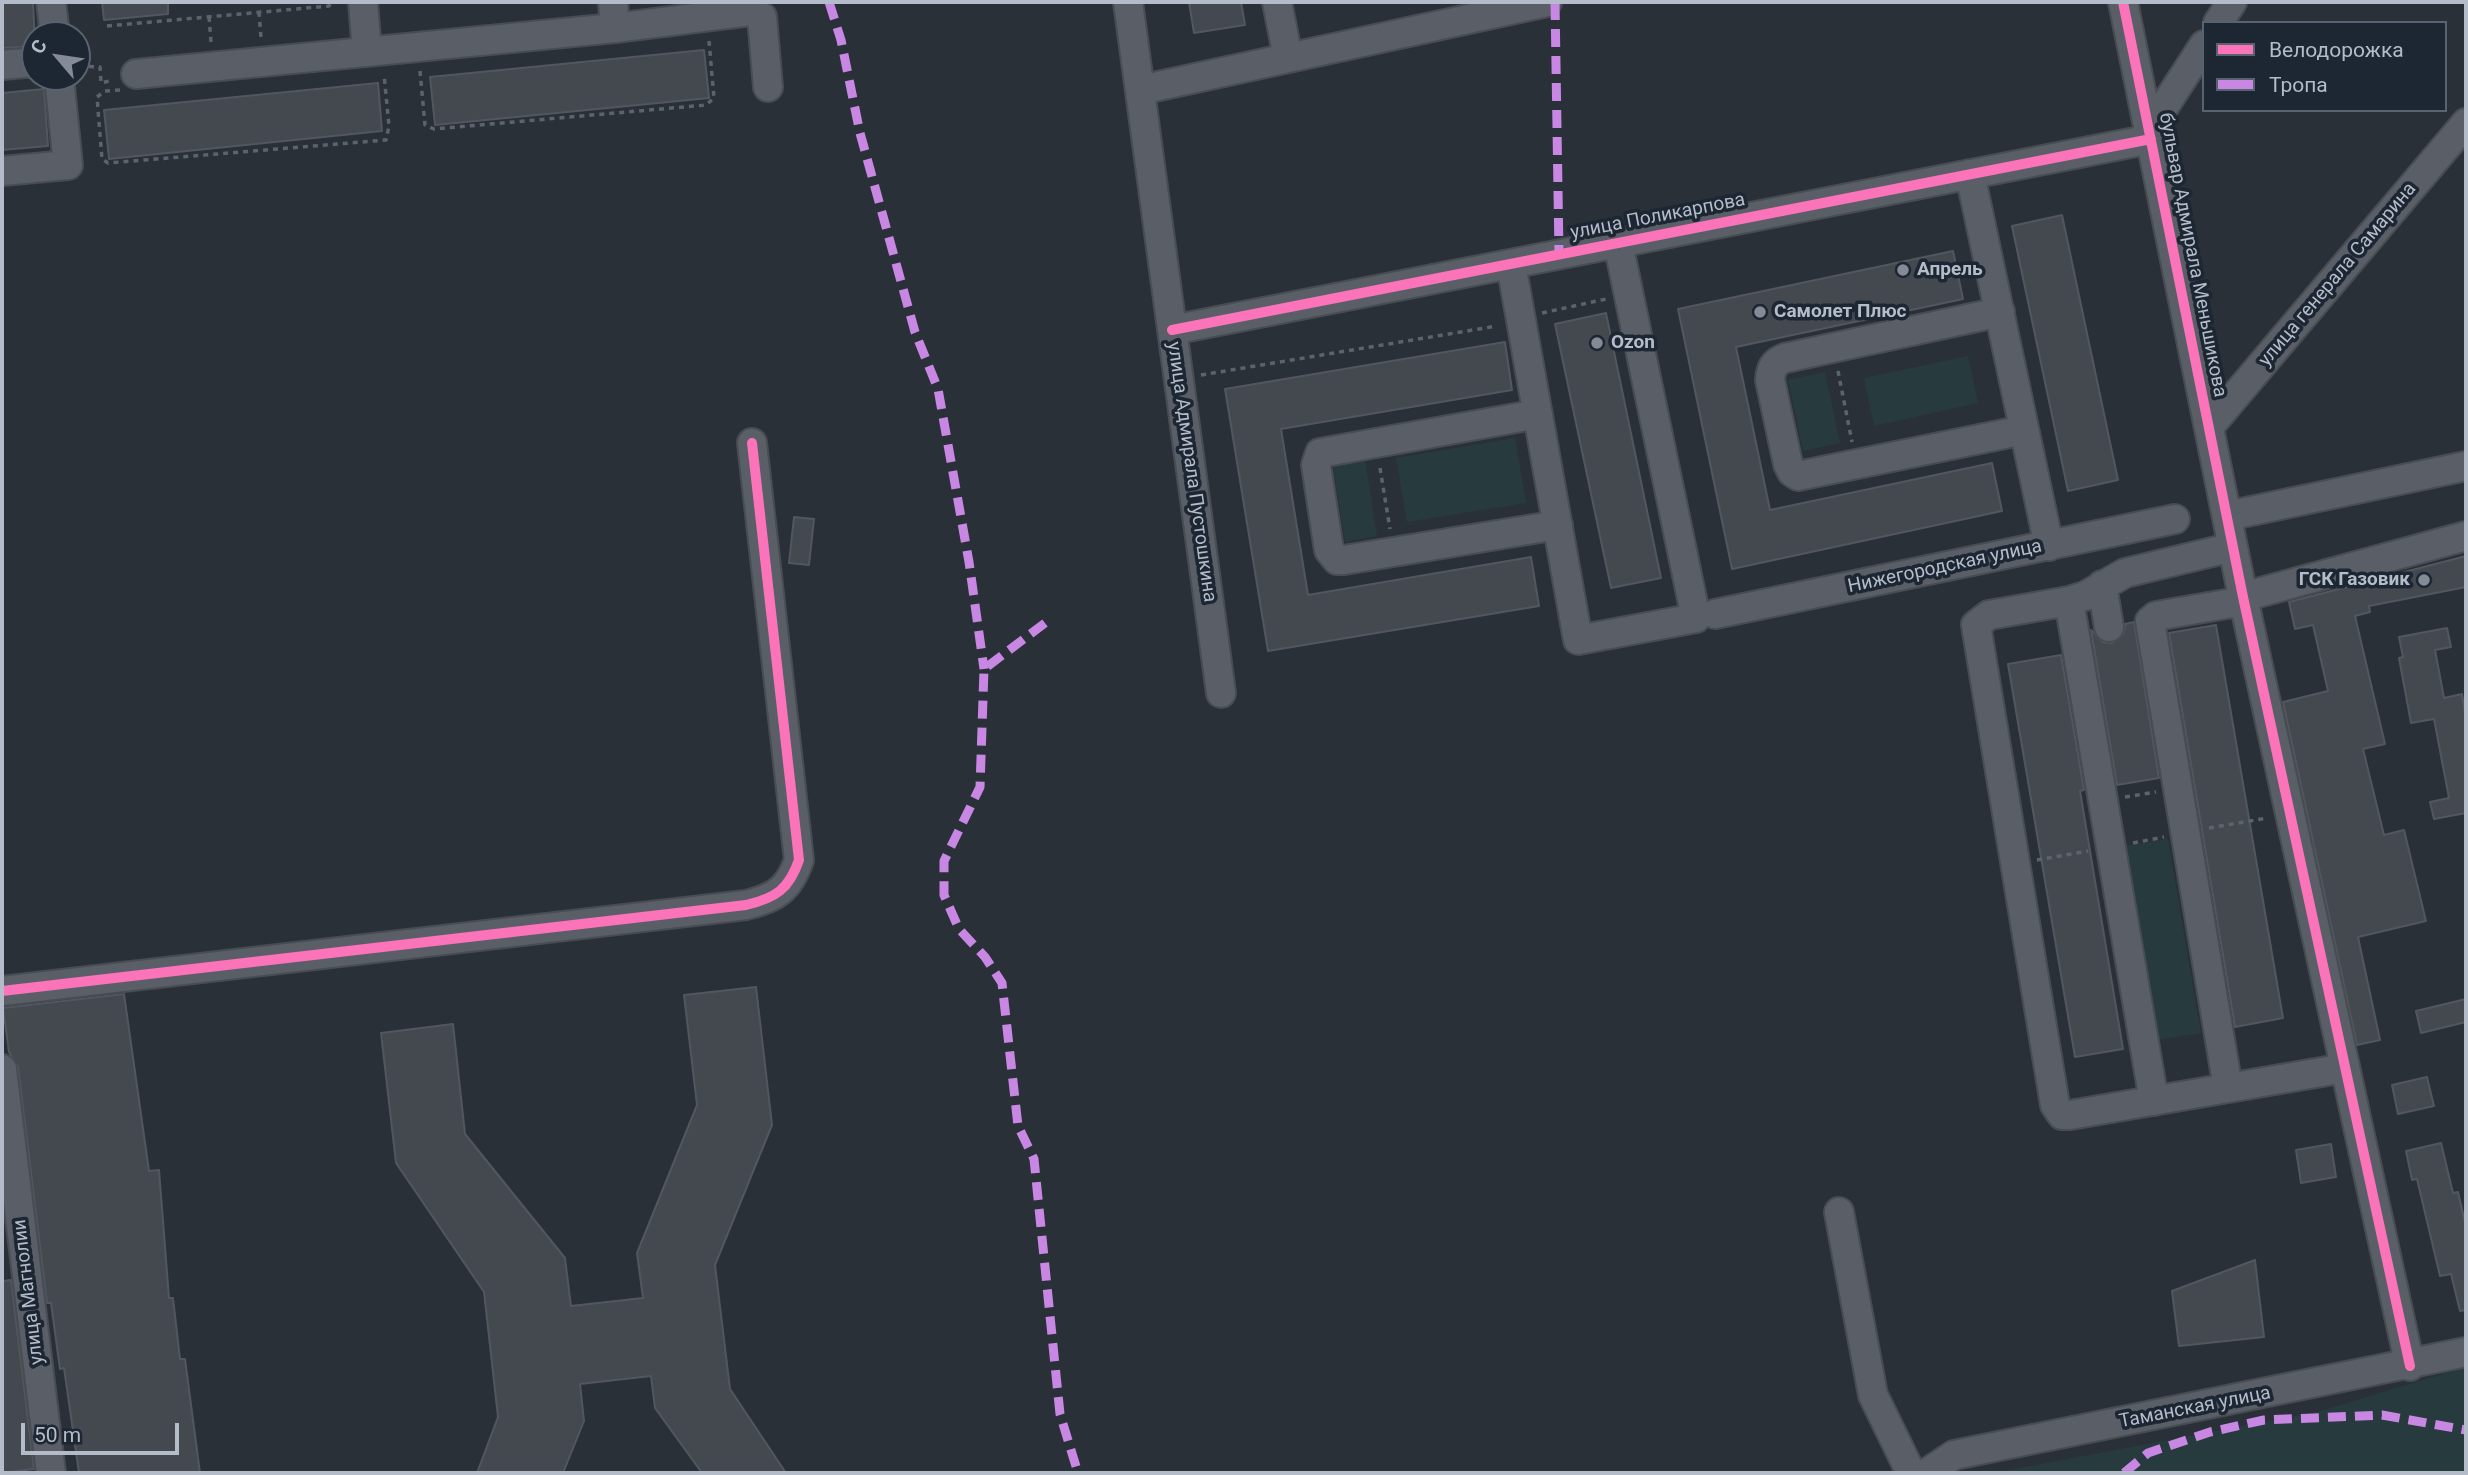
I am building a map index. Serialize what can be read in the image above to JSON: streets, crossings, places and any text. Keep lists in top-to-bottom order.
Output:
{
  "streets": {
    "street": [
      "улица Поликарпова",
      "бульвар Адмирала Меньшикова",
      "улица генерала Самарина",
      "улица Адмирала Пустошкина",
      "Нижегородская улица",
      "улица Магнолии",
      "Таманская улица"
    ]
  },
  "crossings": [
    ["улица Поликарпова", "бульвар Адмирала Меньшикова"],
    ["улица Поликарпова", "улица Адмирала Пустошкина"],
    ["бульвар Адмирала Меньшикова", "улица генерала Самарина"],
    ["бульвар Адмирала Меньшикова", "Таманская улица"]
  ],
  "places": [
    "Апрель",
    "Самолет Плюс",
    "Ozon",
    "ГСК Газовик"
  ],
  "legend": ["Велодорожка", "Тропа"],
  "scale_bar": "50 m",
  "north": "top left"
}
